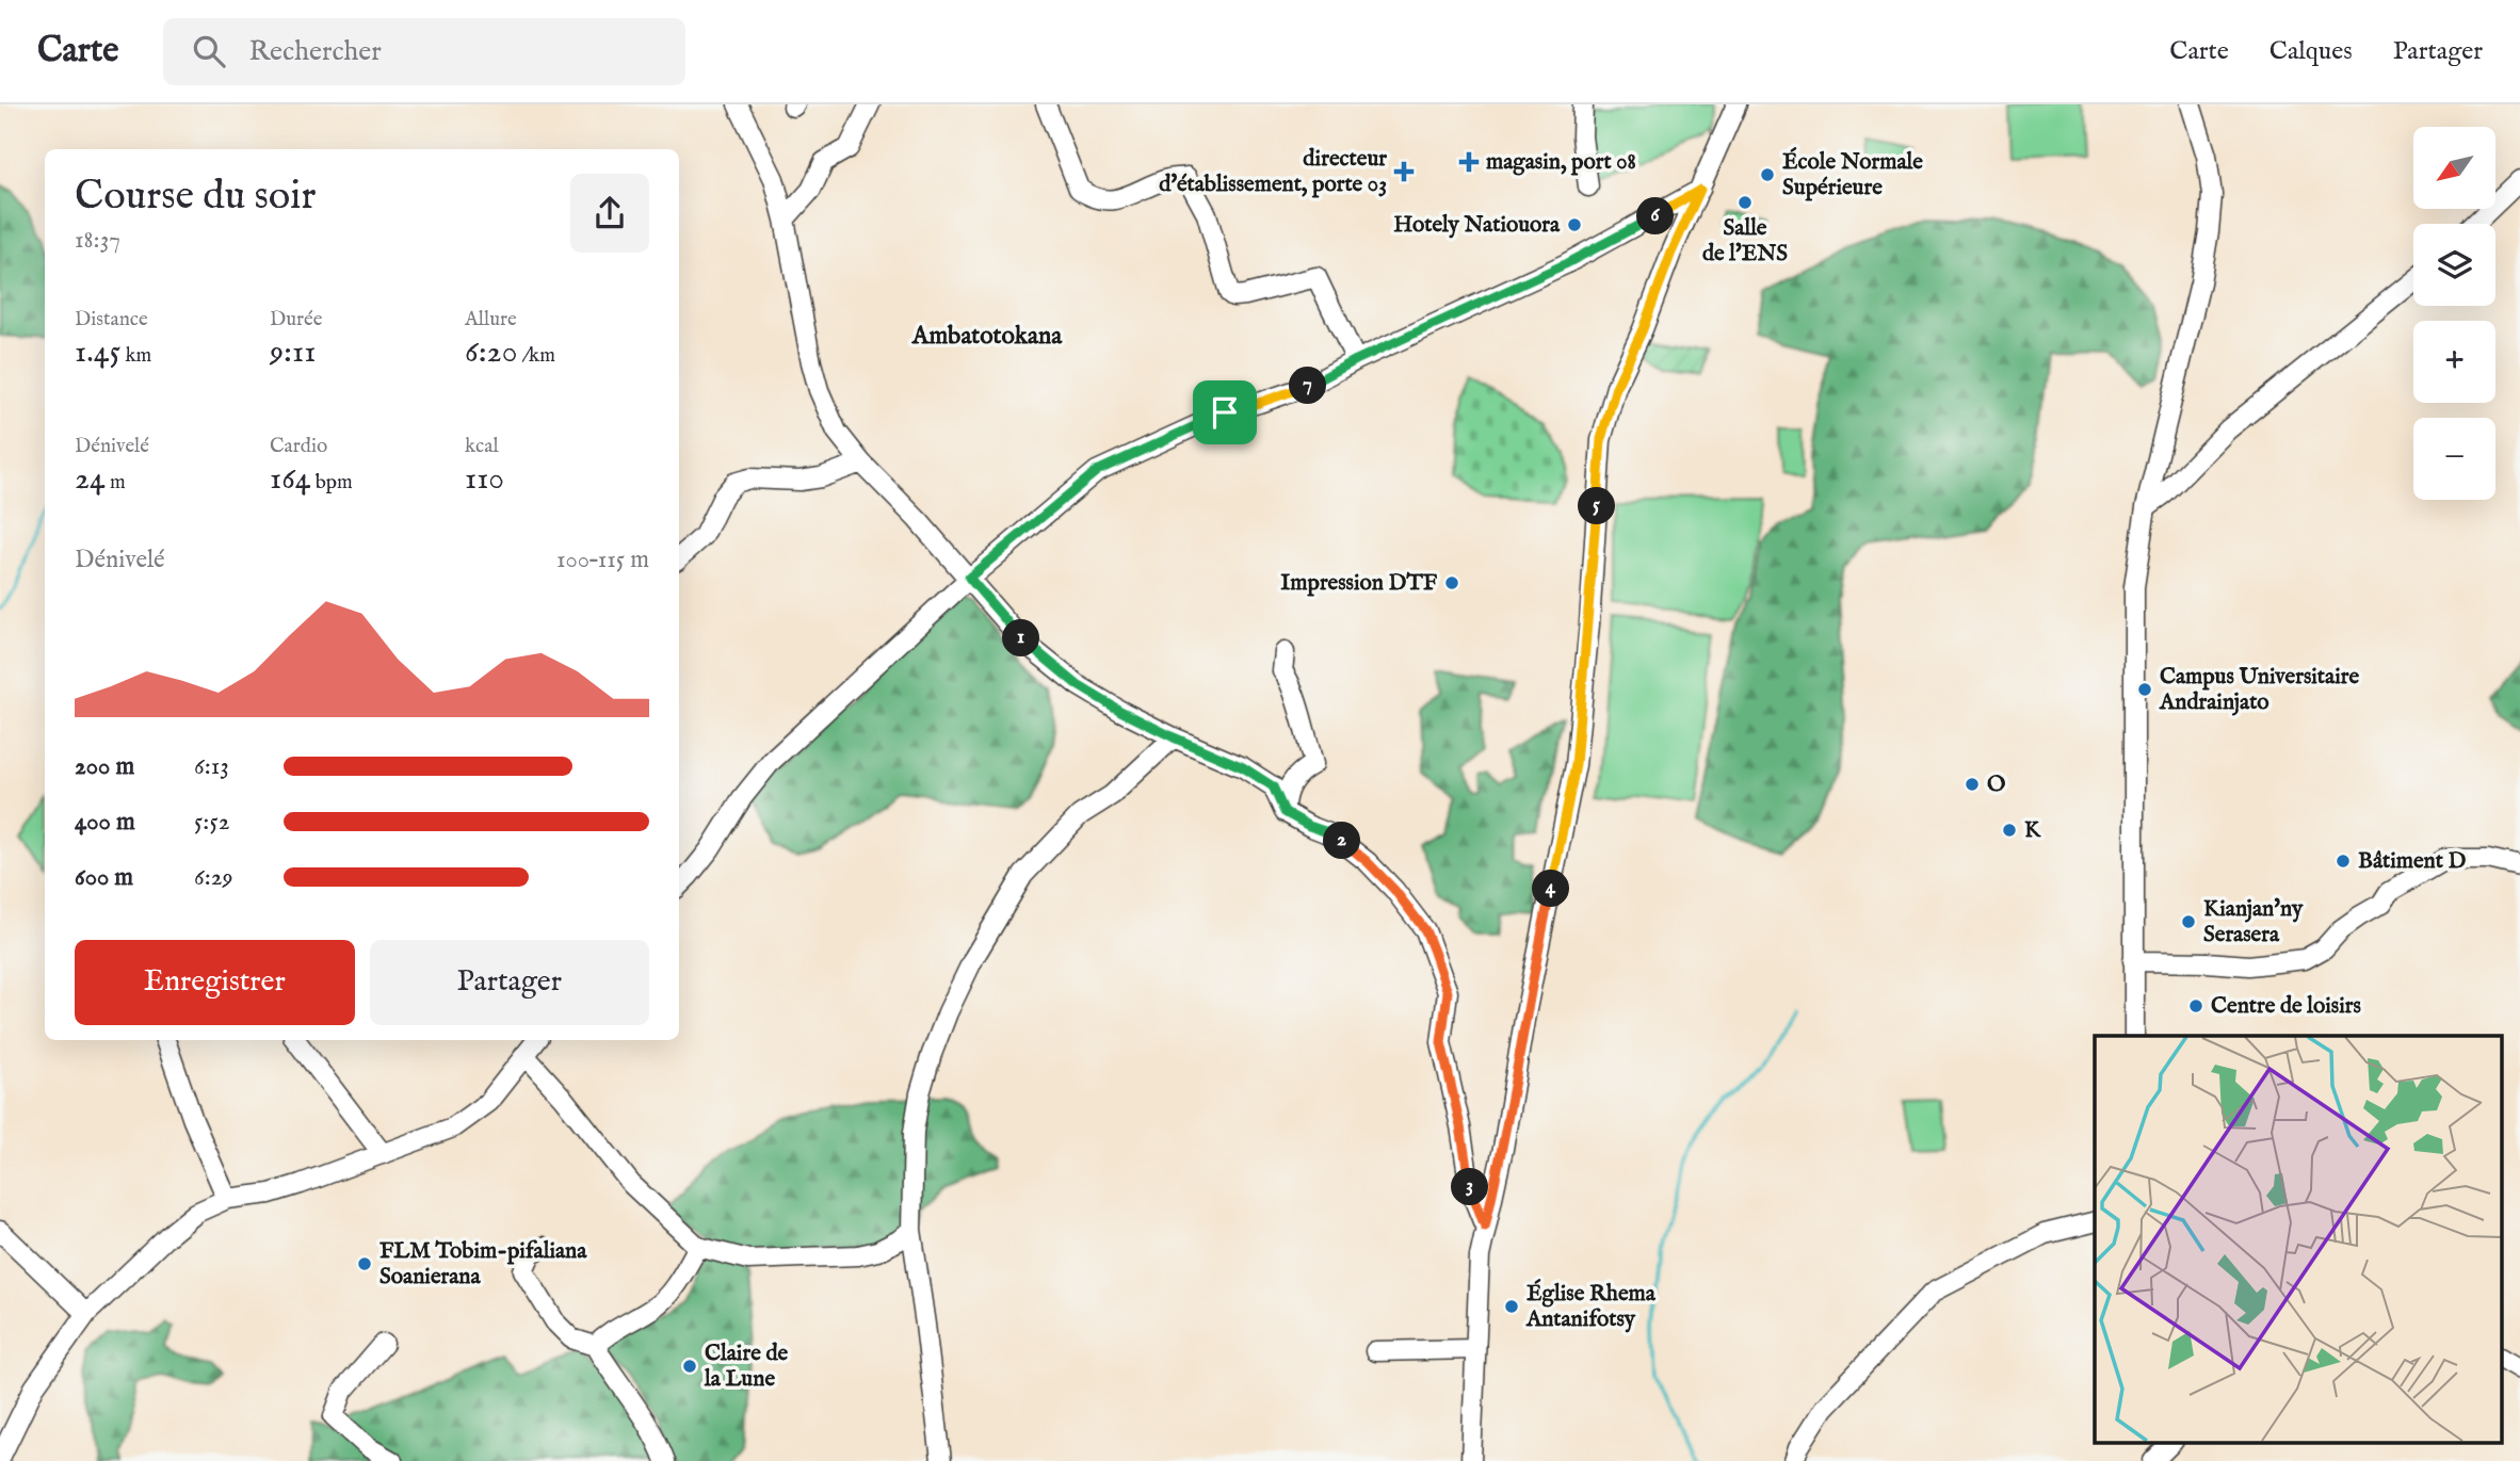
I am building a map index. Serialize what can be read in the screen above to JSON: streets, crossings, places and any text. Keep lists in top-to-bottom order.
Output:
{
  "districts": ["Ambatotokana"],
  "places": {
    "health": ["magasin, port 08", "directeur d'établissement, porte 03"],
    "other": [
      "École Normale Supérieure",
      "Salle de l'ENS",
      "Hotely Natiouora",
      "Impression DTF",
      "Campus Universitaire Andrainjato",
      "O",
      "K",
      "Bâtiment D",
      "Kianjan'ny Serasera",
      "Centre de loisirs",
      "FLM Tobim-pifaliana Soanierana",
      "Église Rhema Antanifotsy",
      "Claire de la Lune"
    ]
  },
  "north": "bottom left",
  "page": {
    "header": "Carte",
    "search": "Rechercher",
    "nav": ["Carte", "Calques", "Partager"],
    "map_buttons": ["+", "−"],
    "heading": ["Course du soir", "18:37"],
    "pins": [
      "6",
      "7",
      "5",
      "1",
      "2",
      "4",
      "3"
    ],
    "stats": [
      ["Distance", "1.45 km"],
      ["Durée", "9:11"],
      ["Allure", "6:20 /km"],
      ["Dénivelé", "24 m"],
      ["Cardio", "164 bpm"],
      ["kcal", "110"]
    ],
    "chart": ["Dénivelé", "100–115 m"],
    "list": [
      {
        "name": "200 m",
        "note": "6:13"
      },
      {
        "name": "400 m",
        "note": "5:52"
      },
      {
        "name": "600 m",
        "note": "6:29"
      }
    ],
    "buttons": ["Enregistrer", "Partager"]
  }
}
